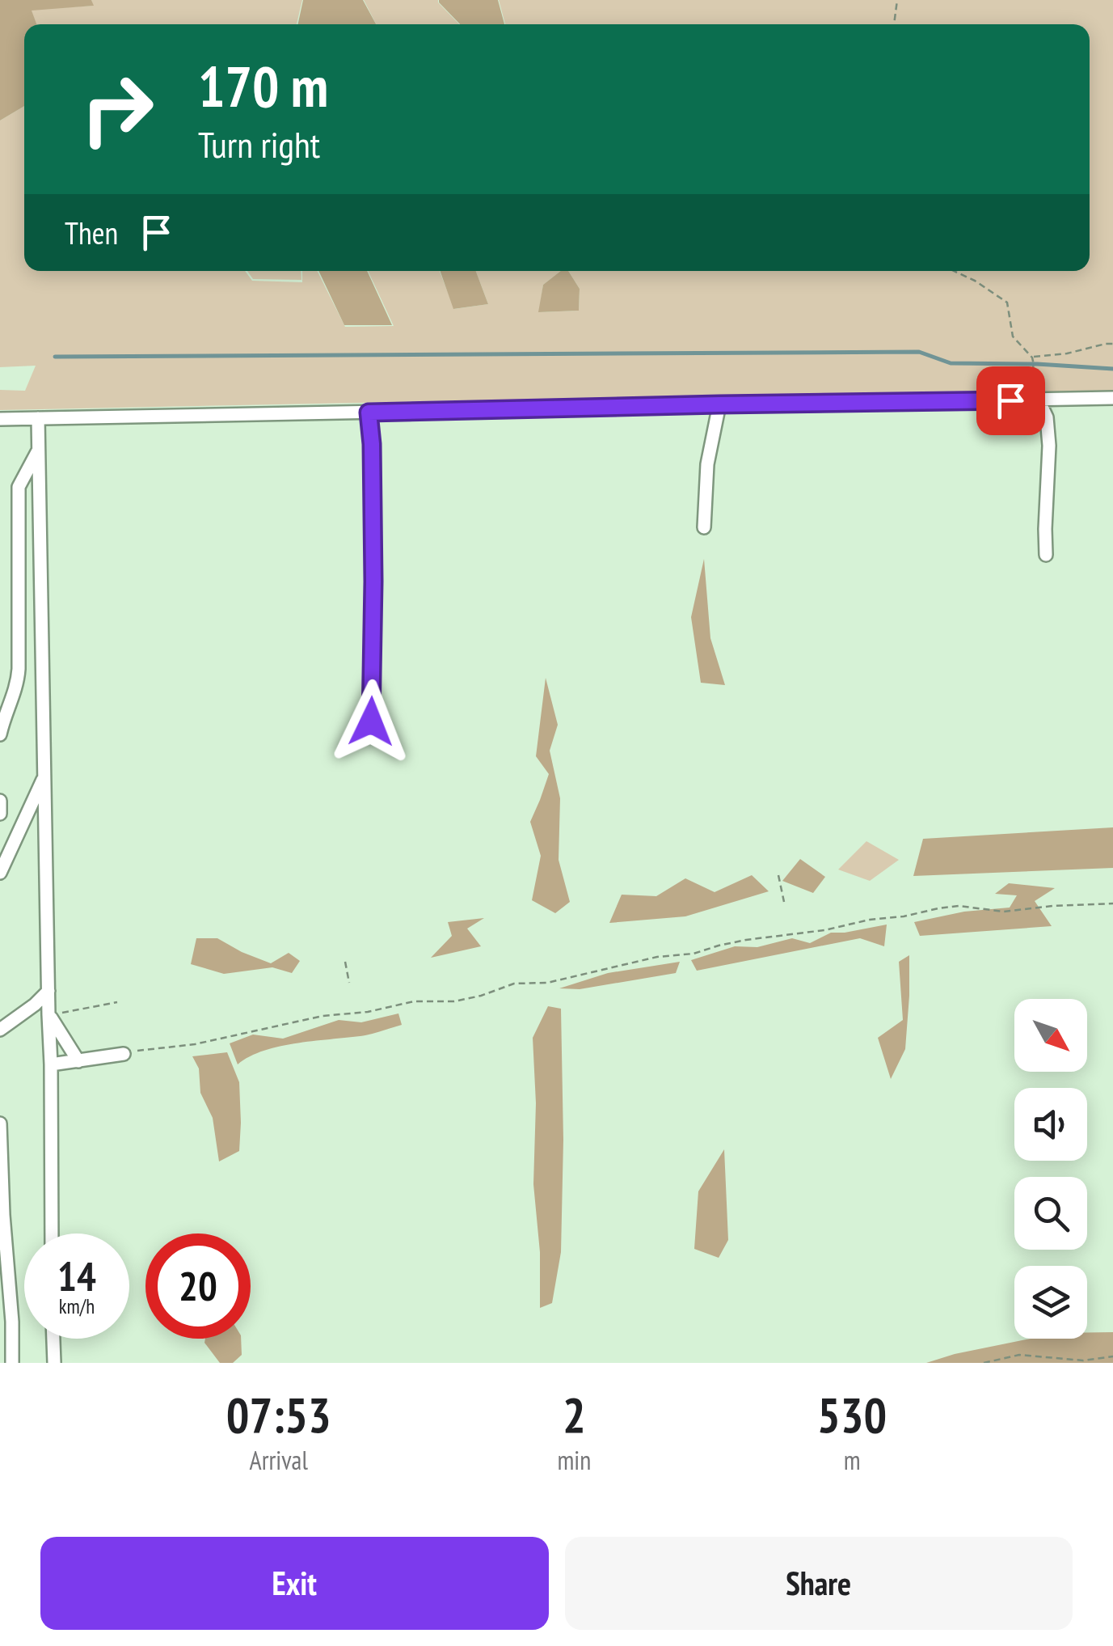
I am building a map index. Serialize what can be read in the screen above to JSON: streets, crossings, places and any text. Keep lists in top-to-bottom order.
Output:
{
  "north": "bottom right",
  "page": {
    "turn": ["170 m", "Turn right"],
    "then": "Then",
    "speed": "14 km/h",
    "limit": "20",
    "eta": [
      "07:53",
      "Arrival",
      "2",
      "min",
      "530",
      "m"
    ],
    "buttons": ["Exit", "Share"]
  }
}
